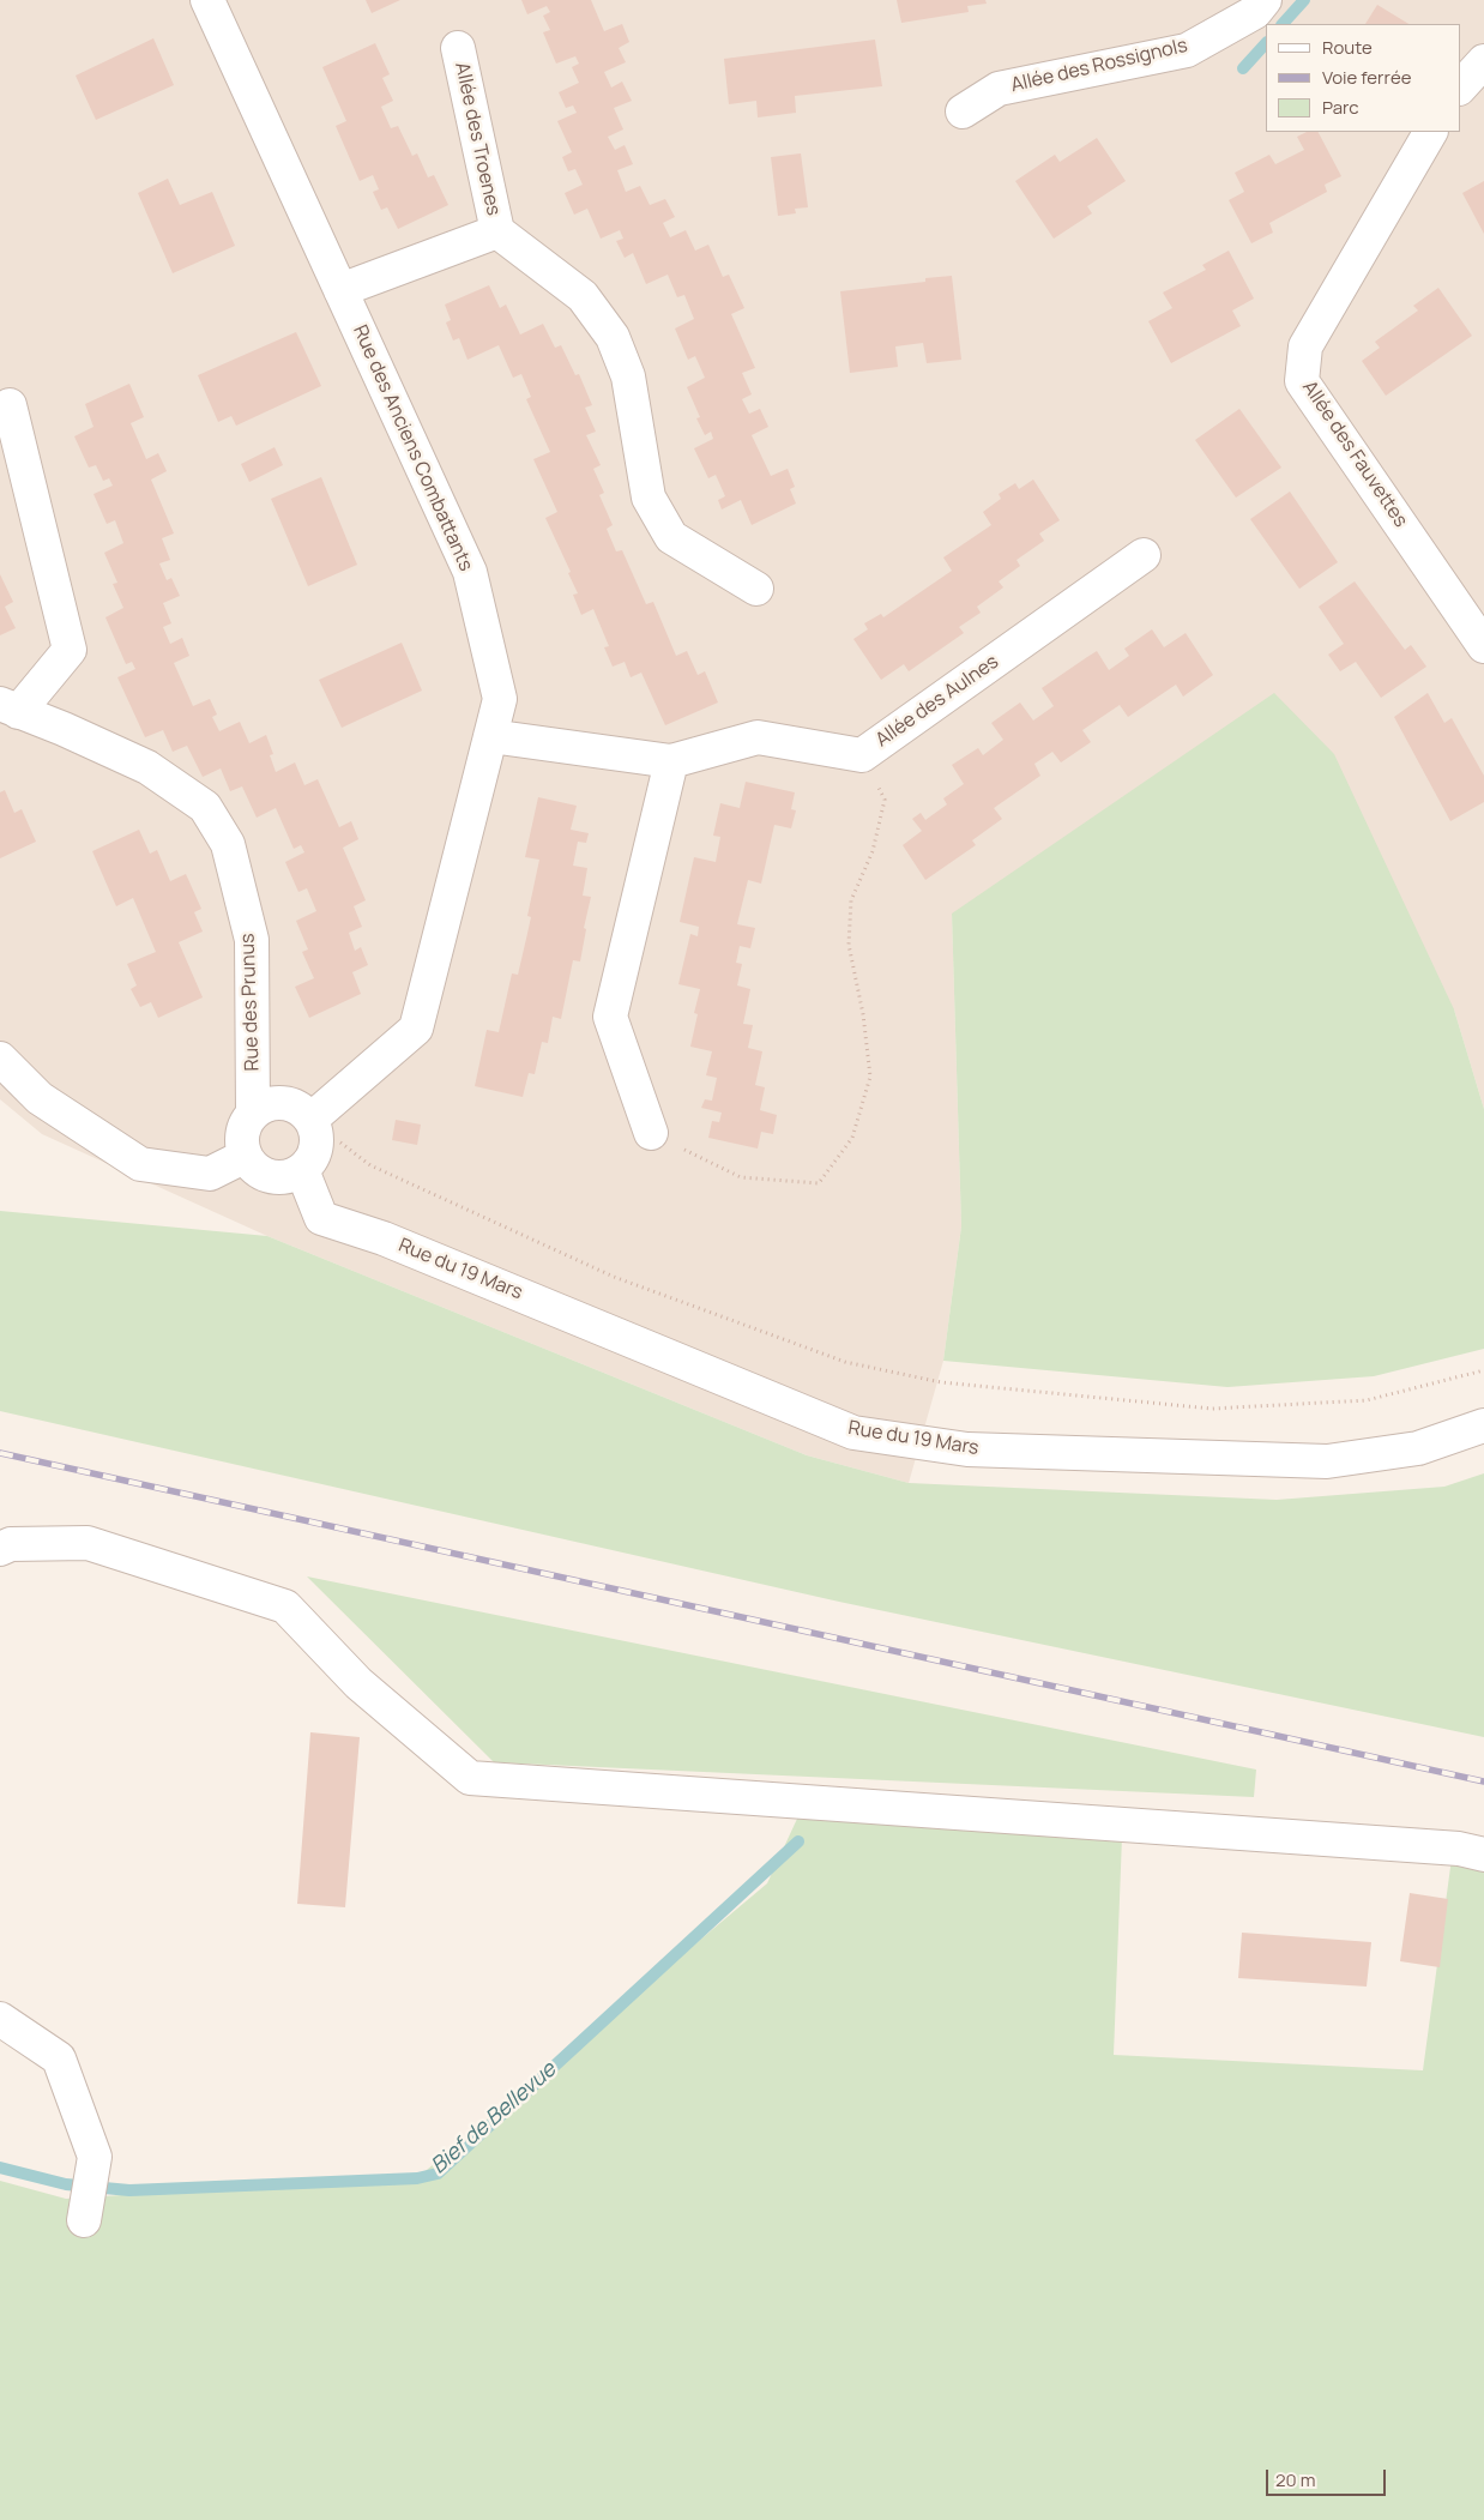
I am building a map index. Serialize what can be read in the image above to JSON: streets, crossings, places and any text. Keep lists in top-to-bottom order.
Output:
{
  "streets": {
    "street": [
      "Allée des Rossignols",
      "Allée des Troenes",
      "Rue des Anciens Combattants",
      "Allée des Fauvettes",
      "Allée des Aulnes",
      "Rue des Prunus",
      "Rue du 19 Mars"
    ]
  },
  "crossings": [
    ["Allée des Troenes", "Rue des Anciens Combattants"],
    ["Rue des Anciens Combattants", "Allée des Aulnes"],
    ["Rue des Anciens Combattants", "Rue des Prunus"],
    ["Rue des Anciens Combattants", "Rue du 19 Mars"],
    ["Rue des Prunus", "Rue du 19 Mars"]
  ],
  "water": ["Bief de Bellevue"],
  "legend": ["Route", "Voie ferrée", "Parc"],
  "scale_bar": "20 m"
}
